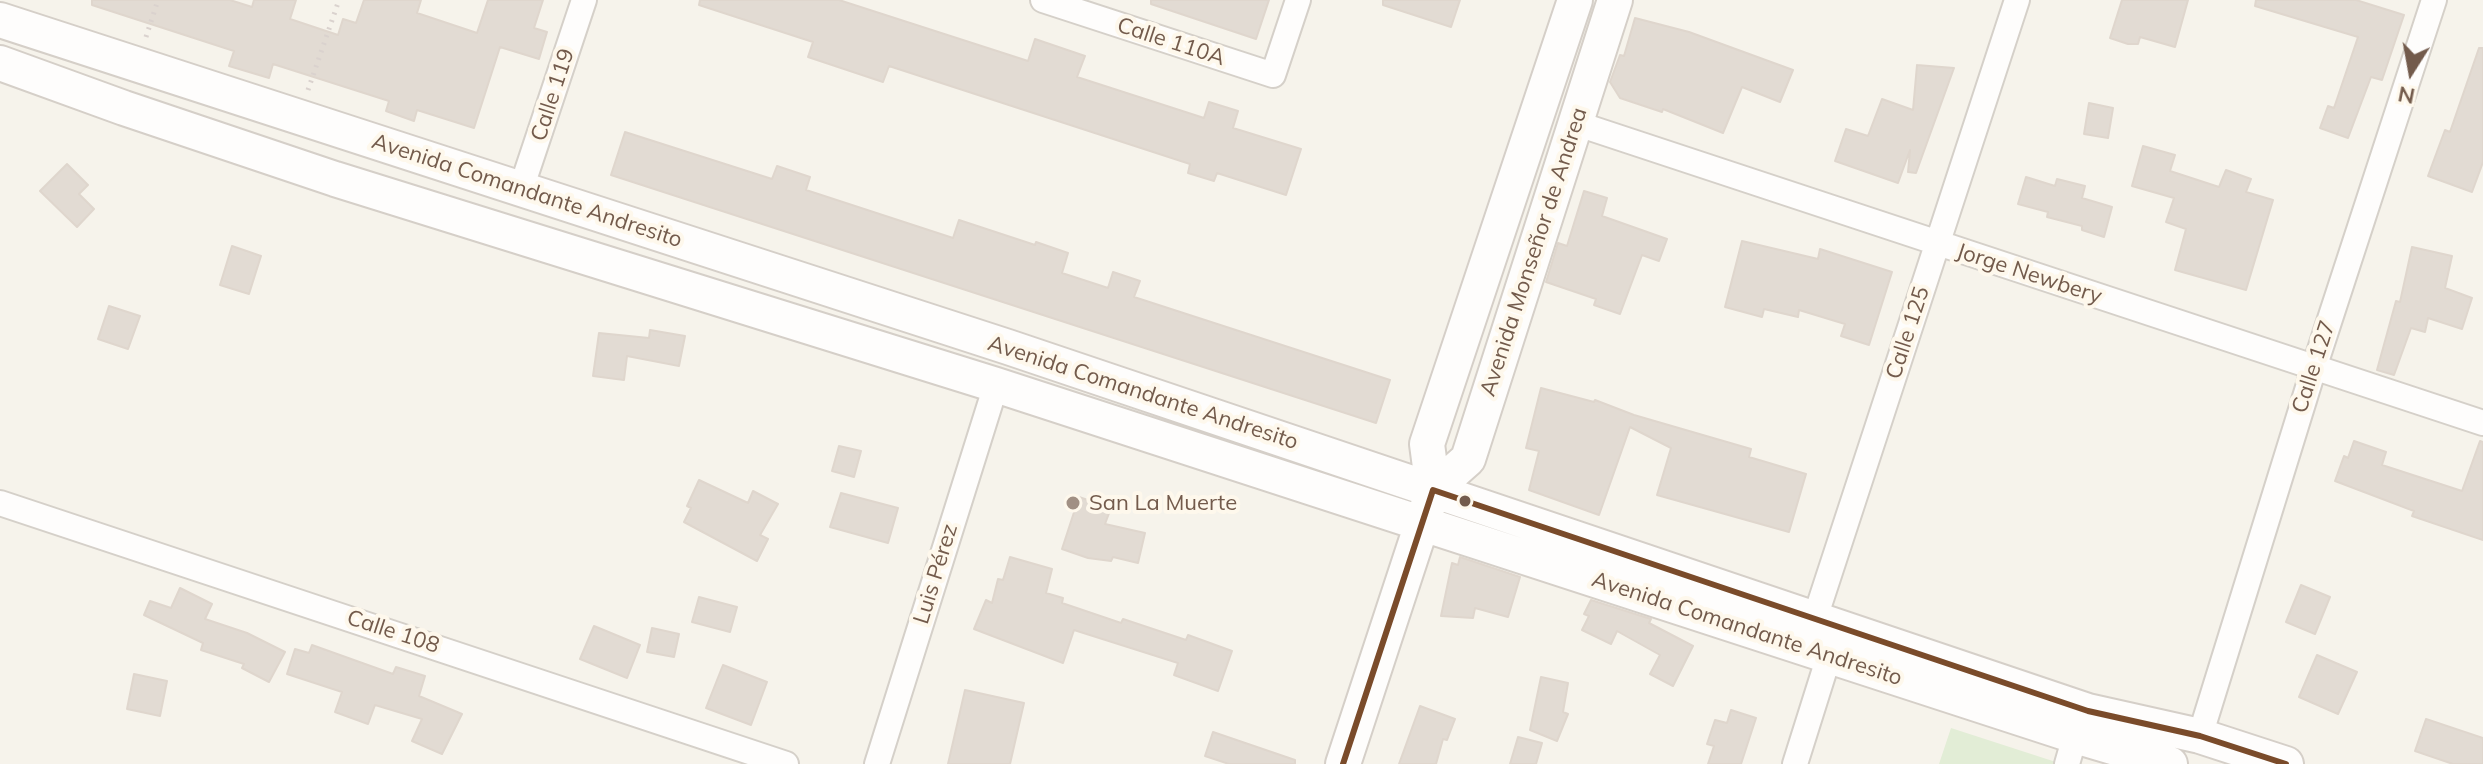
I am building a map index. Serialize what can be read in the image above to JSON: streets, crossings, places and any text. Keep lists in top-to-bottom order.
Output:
{
  "streets": {
    "main road": ["Avenida Comandante Andresito", "Avenida Monseñor de Andrea"],
    "street": [
      "Calle 110A",
      "Calle 119",
      "Jorge Newbery",
      "Calle 125",
      "Calle 127",
      "Luis Pérez",
      "Calle 108"
    ]
  },
  "crossings": [
    ["Calle 119", "Avenida Comandante Andresito"],
    ["Avenida Comandante Andresito", "Avenida Monseñor de Andrea"],
    ["Avenida Comandante Andresito", "Calle 125"],
    ["Avenida Comandante Andresito", "Calle 127"],
    ["Avenida Comandante Andresito", "Luis Pérez"],
    ["Avenida Monseñor de Andrea", "Jorge Newbery"],
    ["Jorge Newbery", "Calle 125"],
    ["Jorge Newbery", "Calle 127"]
  ],
  "places": ["San La Muerte"],
  "north": "bottom"
}
